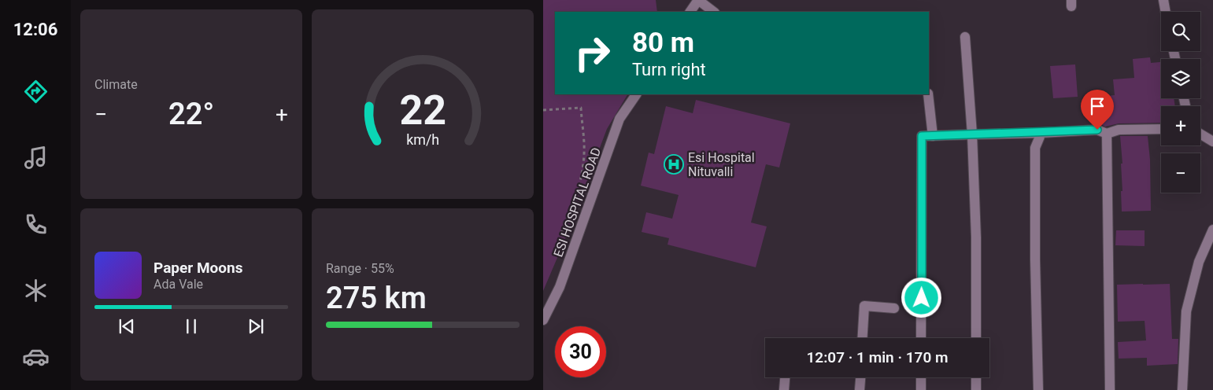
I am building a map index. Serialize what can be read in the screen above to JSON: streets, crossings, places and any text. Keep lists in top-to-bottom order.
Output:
{
  "streets": {
    "street": ["ESI HOSPITAL ROAD"]
  },
  "places": {
    "hospital": ["Esi Hospital Nituvalli"]
  },
  "page": {
    "tabs": "12:06",
    "tile": [
      "Climate",
      ["Range · 55%", "275 km"]
    ],
    "map_buttons": ["+", "−"],
    "turn": ["80 m", "Turn right"],
    "heat": ["−", "22°", "+"],
    "song": ["Paper Moons", "Ada Vale"],
    "limit": "30",
    "trip": "12:07 · 1 min · 170 m",
    "gauge": ["22", "km/h"]
  }
}
